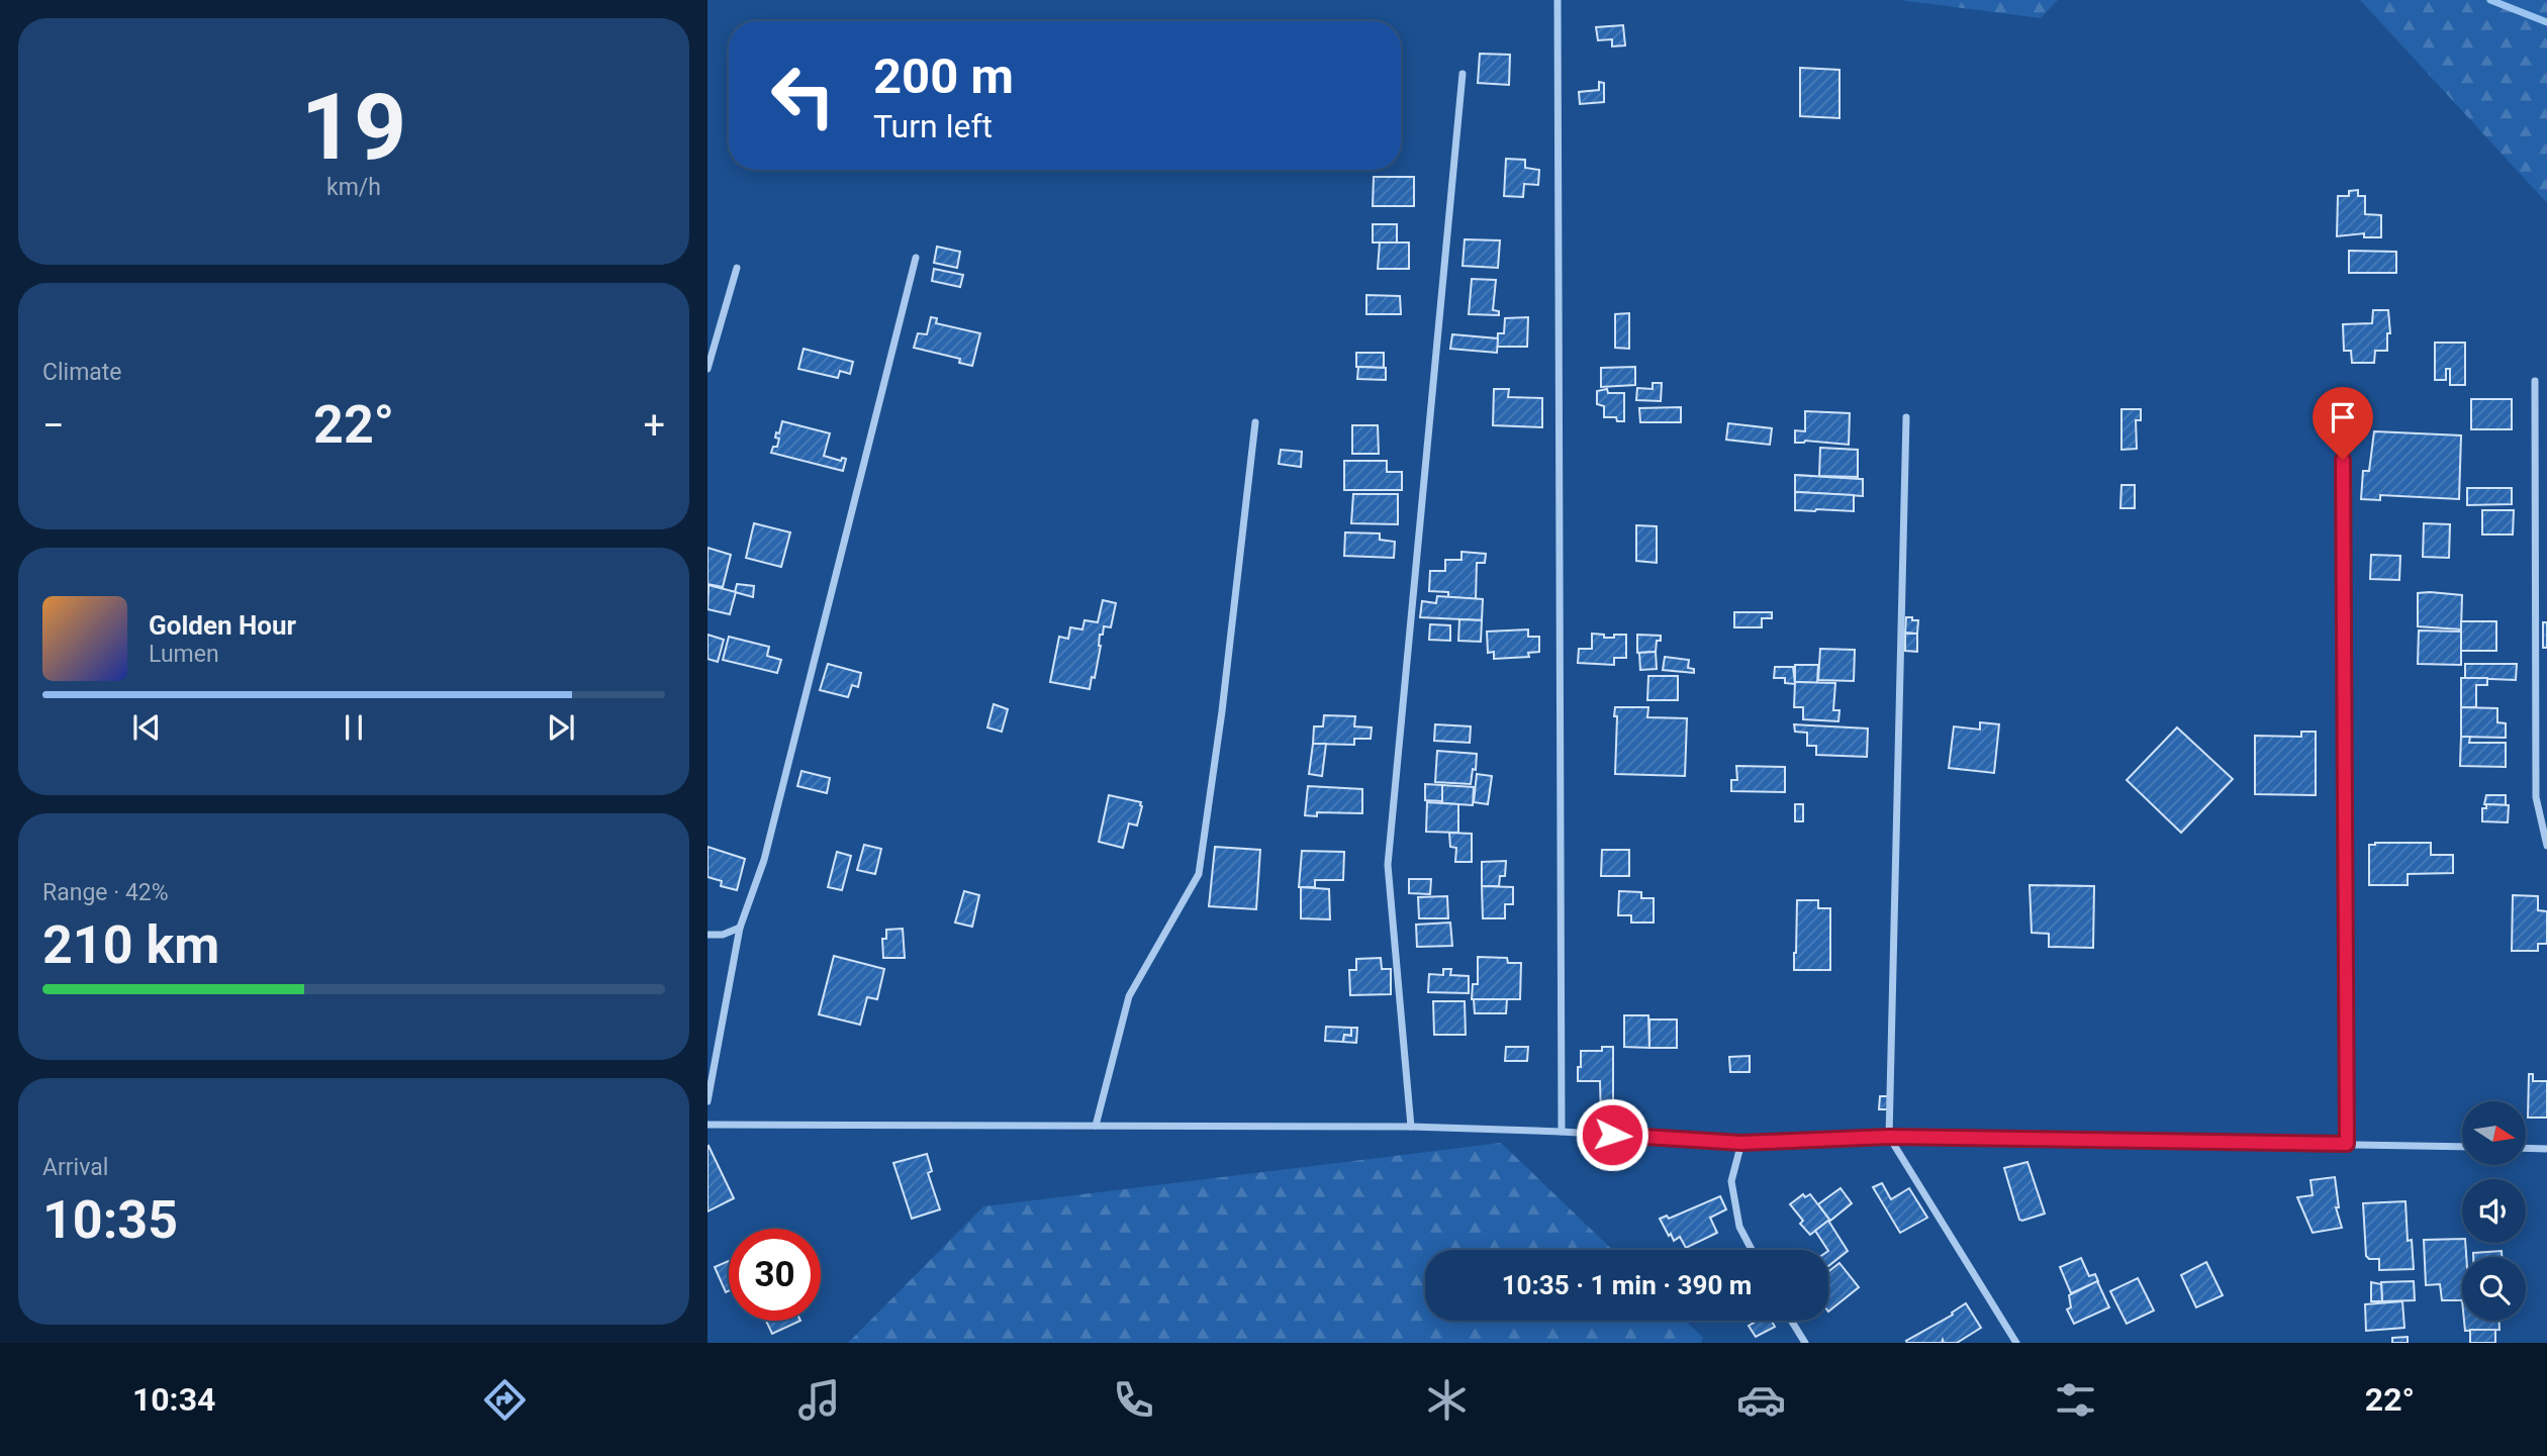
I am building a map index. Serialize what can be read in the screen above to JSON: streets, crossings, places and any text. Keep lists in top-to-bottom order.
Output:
{
  "north": "right",
  "page": {
    "tile": [
      ["19", "km/h"],
      "Climate",
      ["Range · 42%", "210 km"],
      ["Arrival", "10:35"]
    ],
    "turn": ["200 m", "Turn left"],
    "heat": ["−", "22°", "+"],
    "song": ["Golden Hour", "Lumen"],
    "limit": "30",
    "trip": "10:35 · 1 min · 390 m",
    "tabs": ["10:34", "22°"]
  }
}
